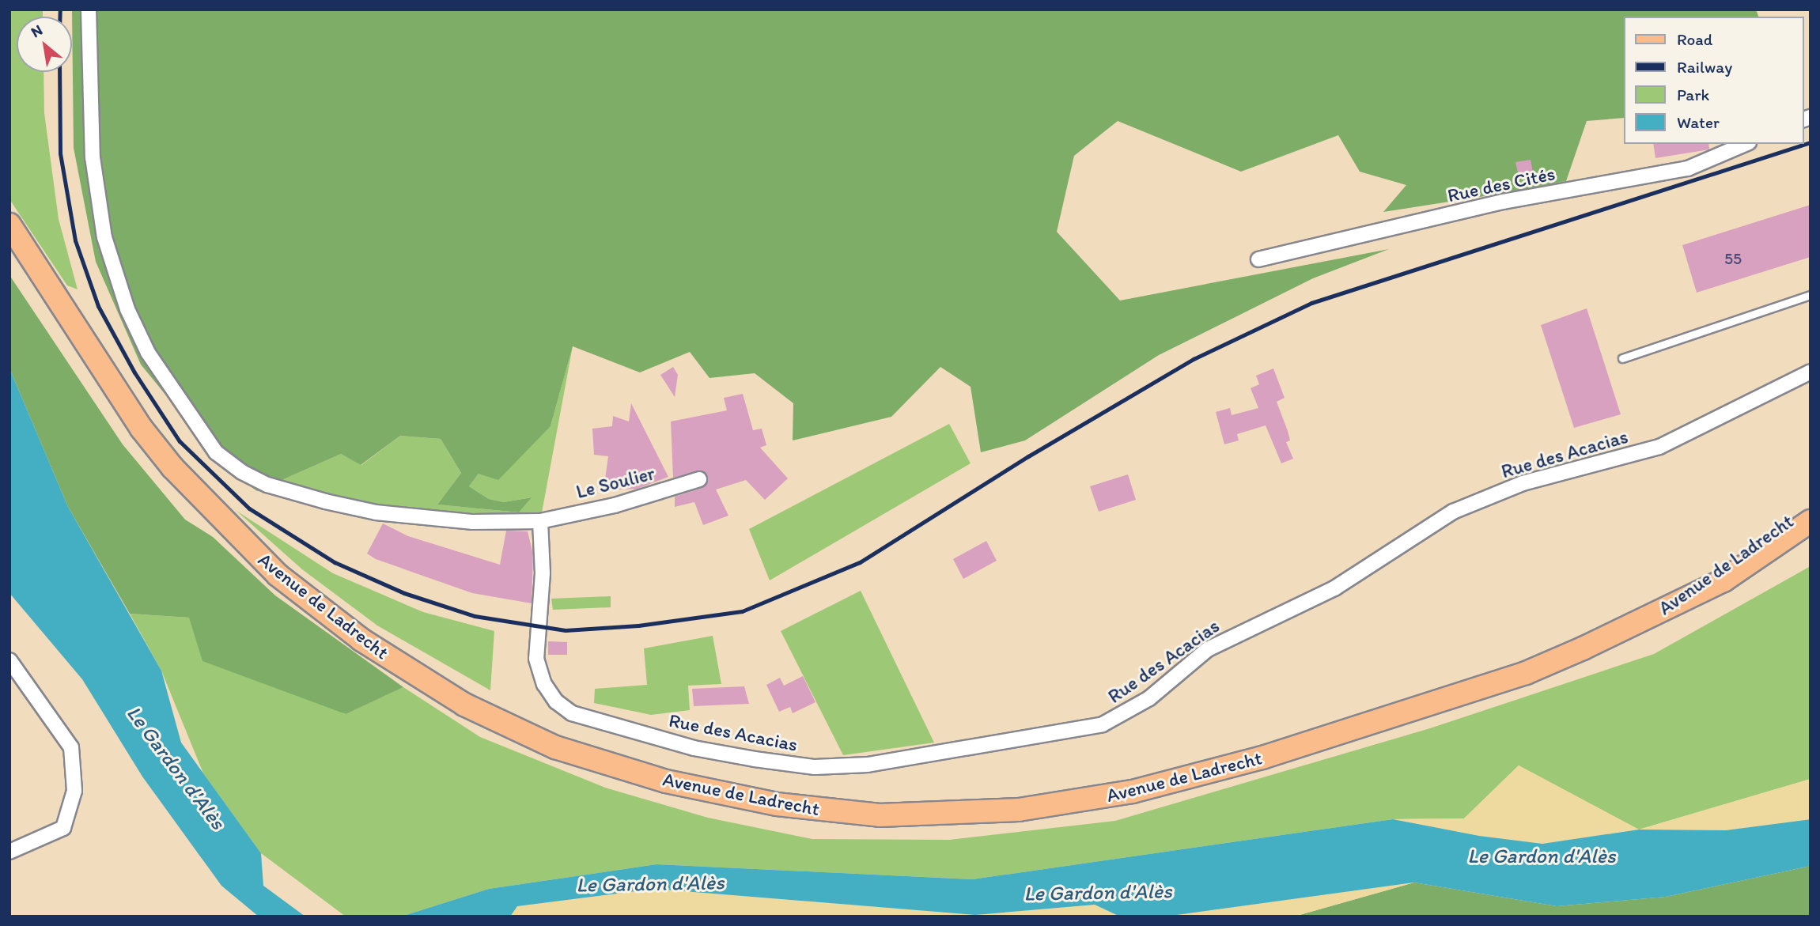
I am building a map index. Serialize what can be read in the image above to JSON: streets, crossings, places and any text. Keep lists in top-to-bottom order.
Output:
{
  "streets": {
    "main road": ["Avenue de Ladrecht"],
    "street": ["Rue des Cités", "Rue des Acacias", "Le Soulier"]
  },
  "crossings": [
    ["Rue des Acacias", "Le Soulier"]
  ],
  "water": ["Le Gardon d'Alès"],
  "house_numbers": ["55"],
  "legend": [
    "Road",
    "Railway",
    "Park",
    "Water"
  ],
  "north": "top left"
}
